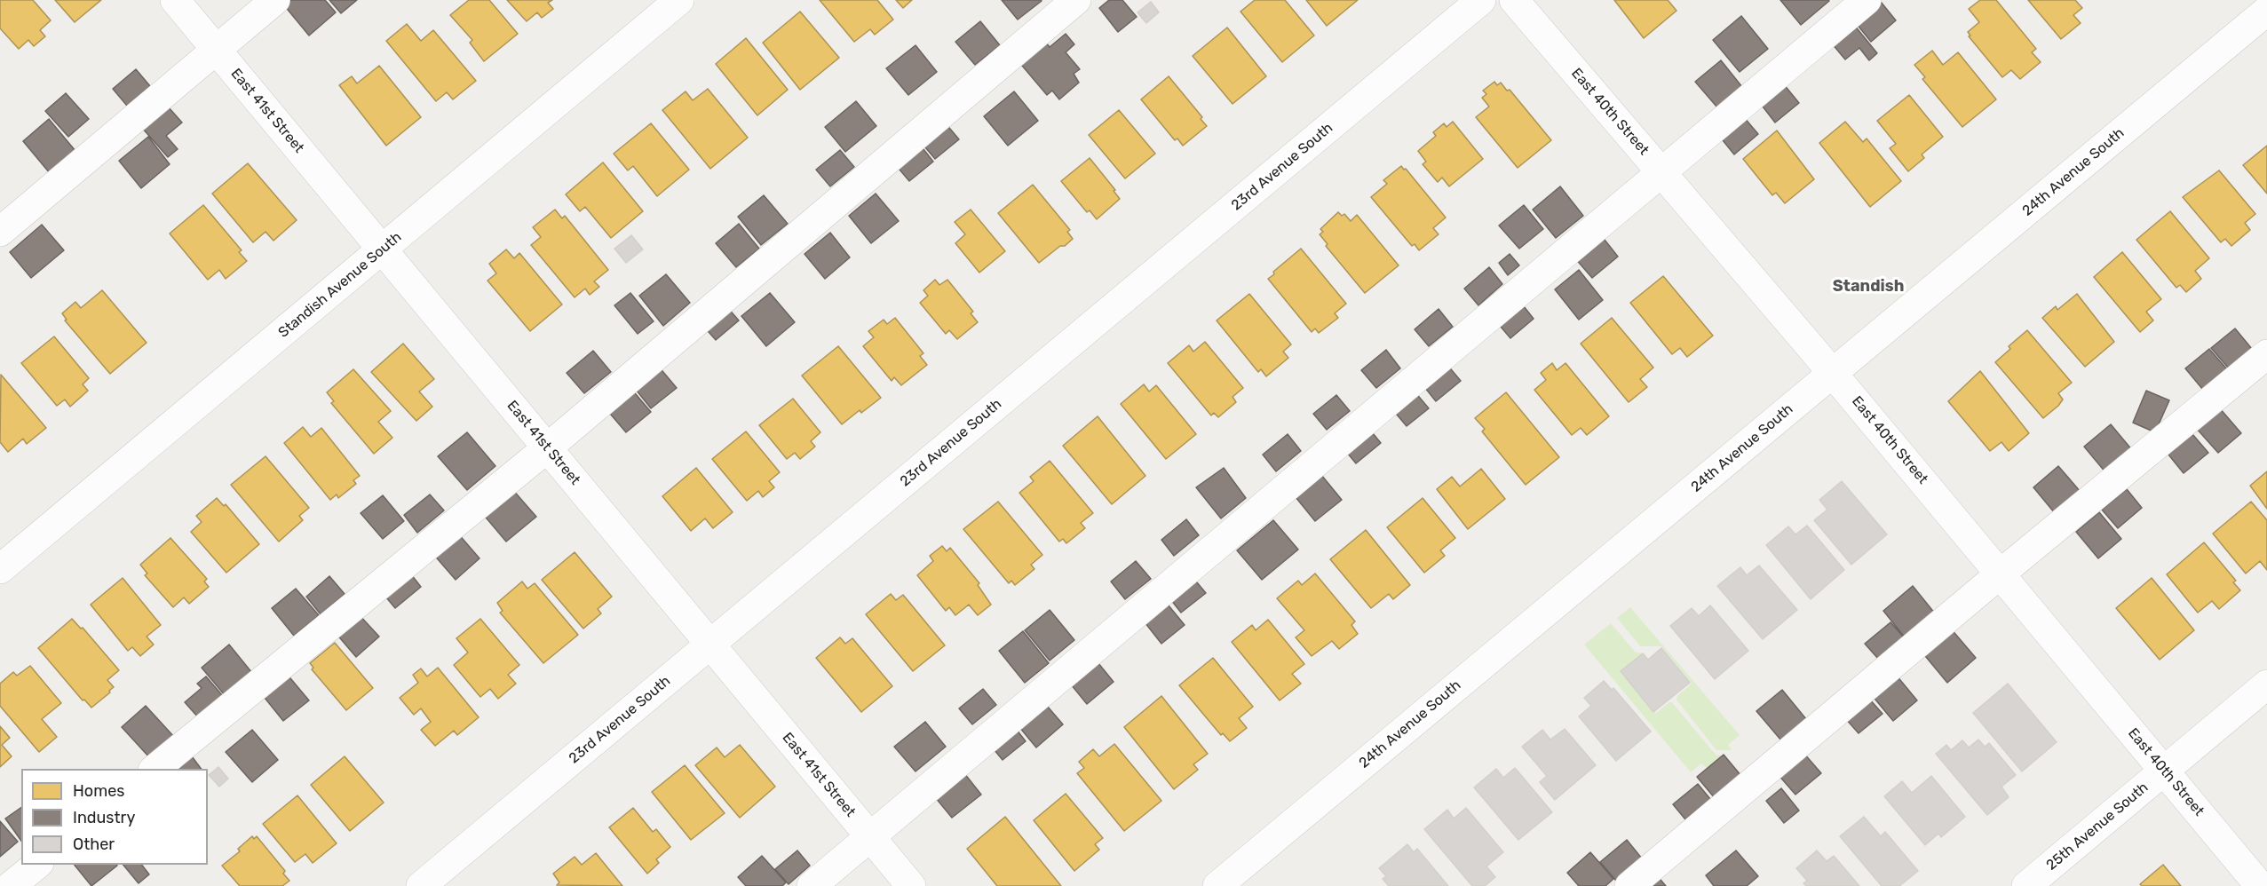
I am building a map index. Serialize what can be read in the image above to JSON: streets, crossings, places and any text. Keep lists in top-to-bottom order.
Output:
{
  "streets": {
    "street": [
      "East 41st Street",
      "East 40th Street",
      "23rd Avenue South",
      "24th Avenue South",
      "Standish Avenue South",
      "25th Avenue South"
    ]
  },
  "crossings": [
    ["East 41st Street", "23rd Avenue South"],
    ["East 41st Street", "Standish Avenue South"],
    ["East 40th Street", "24th Avenue South"],
    ["East 40th Street", "25th Avenue South"]
  ],
  "districts": ["Standish"],
  "legend": ["Homes", "Industry", "Other"]
}
